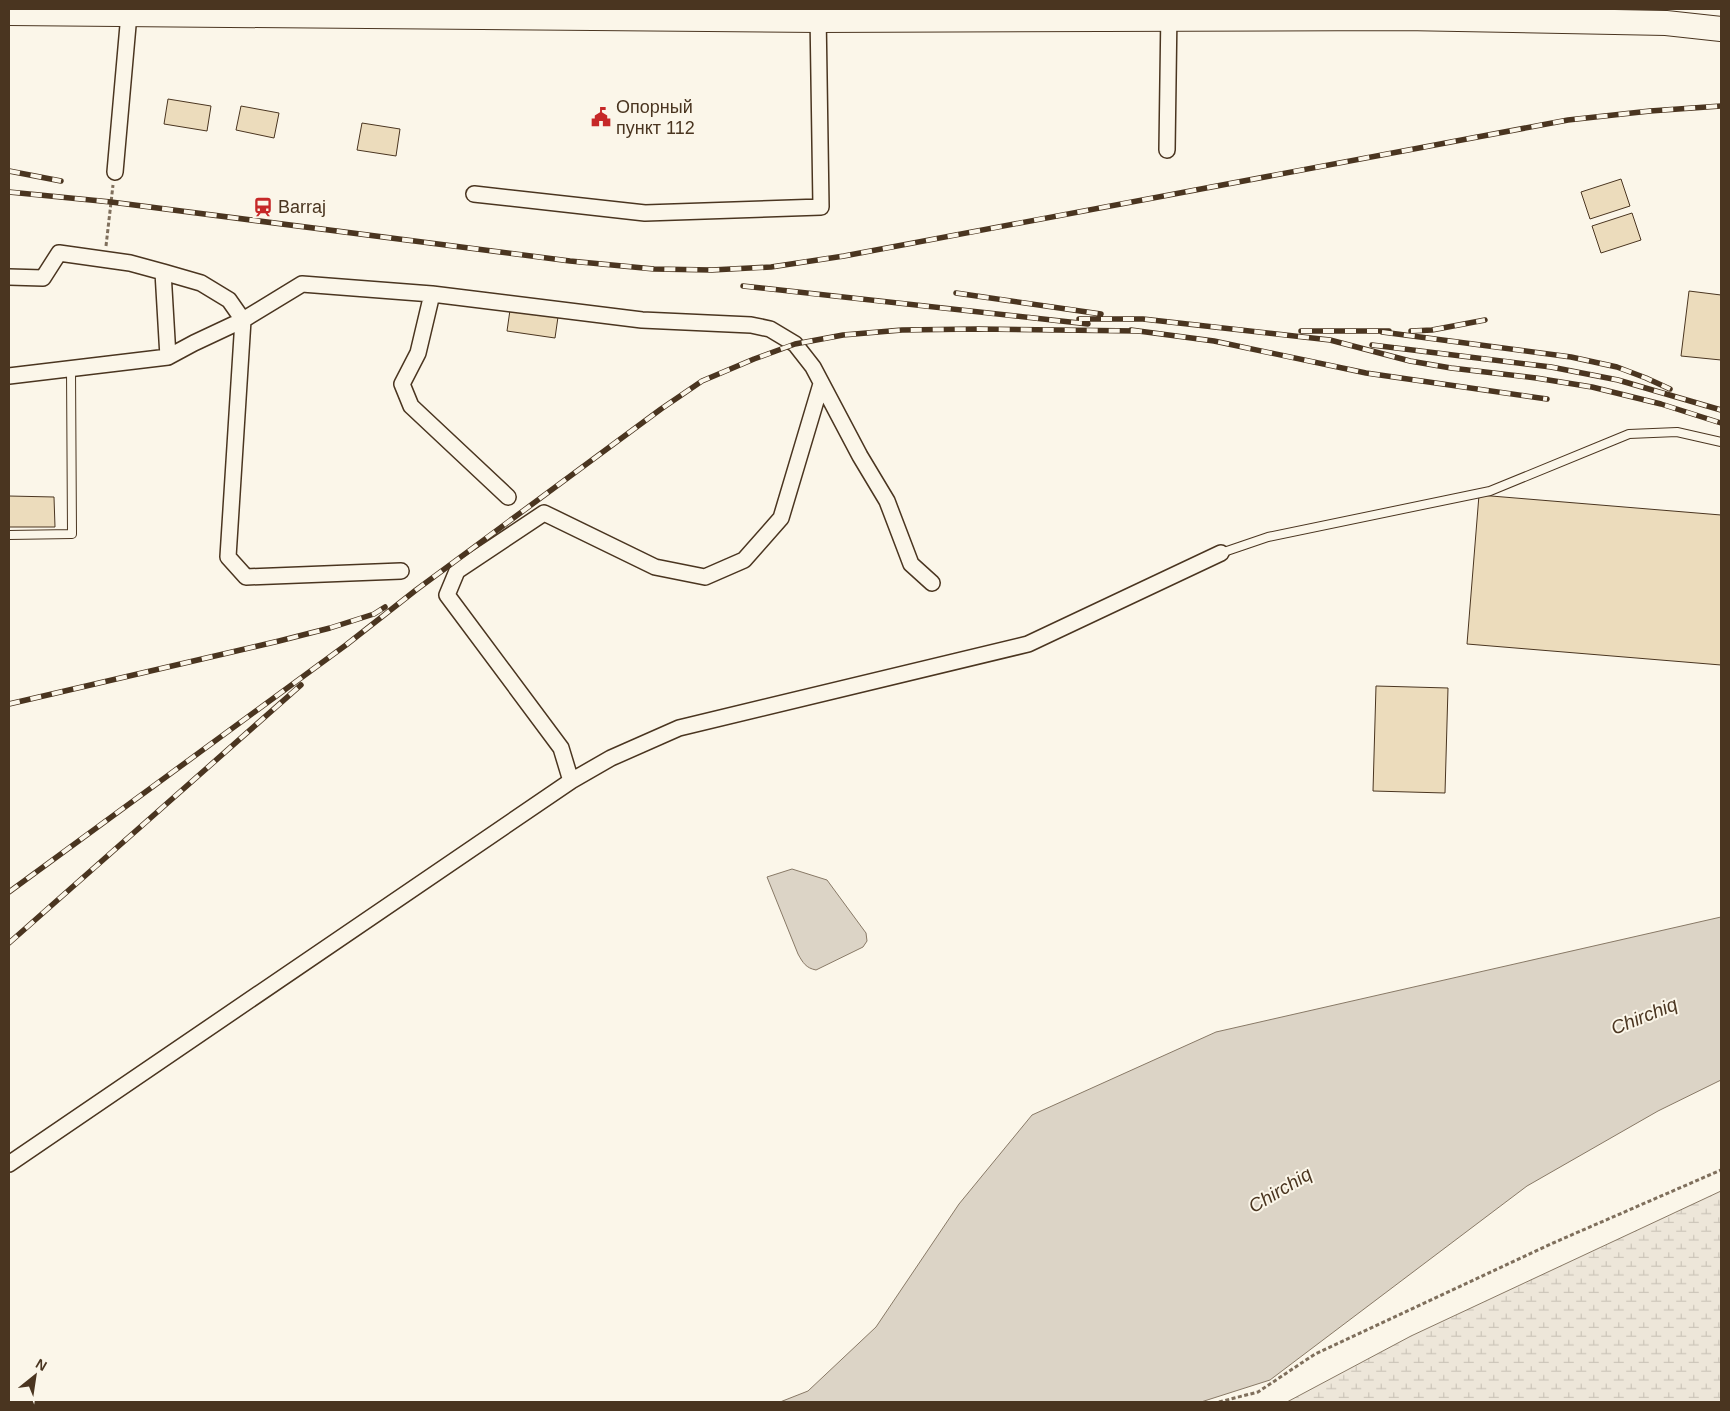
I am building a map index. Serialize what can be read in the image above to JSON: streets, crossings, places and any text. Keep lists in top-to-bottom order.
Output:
{
  "water": ["Chirchiq"],
  "places": {
    "public building": ["Опорный пункт 112"],
    "station": ["Barraj"]
  },
  "north": "top right"
}
